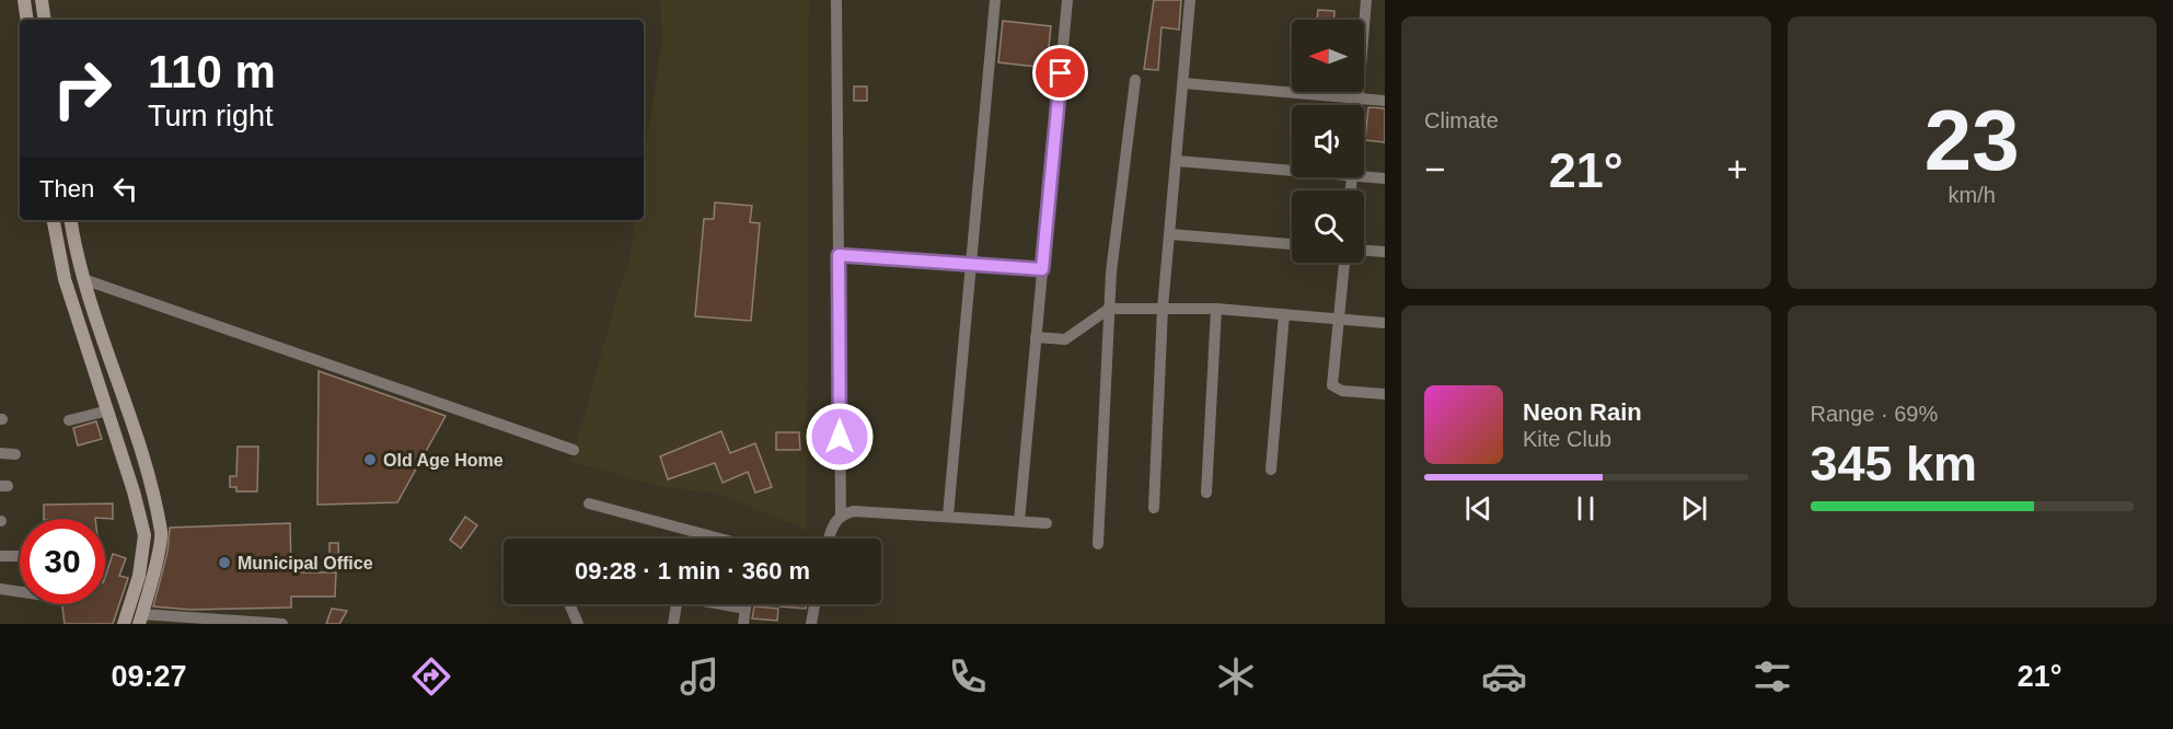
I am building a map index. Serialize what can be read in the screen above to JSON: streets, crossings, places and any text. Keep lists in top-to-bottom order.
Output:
{
  "places": ["Old Age Home", "Municipal Office"],
  "north": "left",
  "page": {
    "tile": [
      "Climate",
      ["23", "km/h"],
      ["Range · 69%", "345 km"]
    ],
    "turn": ["110 m", "Turn right"],
    "heat": ["−", "21°", "+"],
    "then": "Then",
    "song": ["Neon Rain", "Kite Club"],
    "limit": "30",
    "trip": "09:28 · 1 min · 360 m",
    "tabs": ["09:27", "21°"]
  }
}
